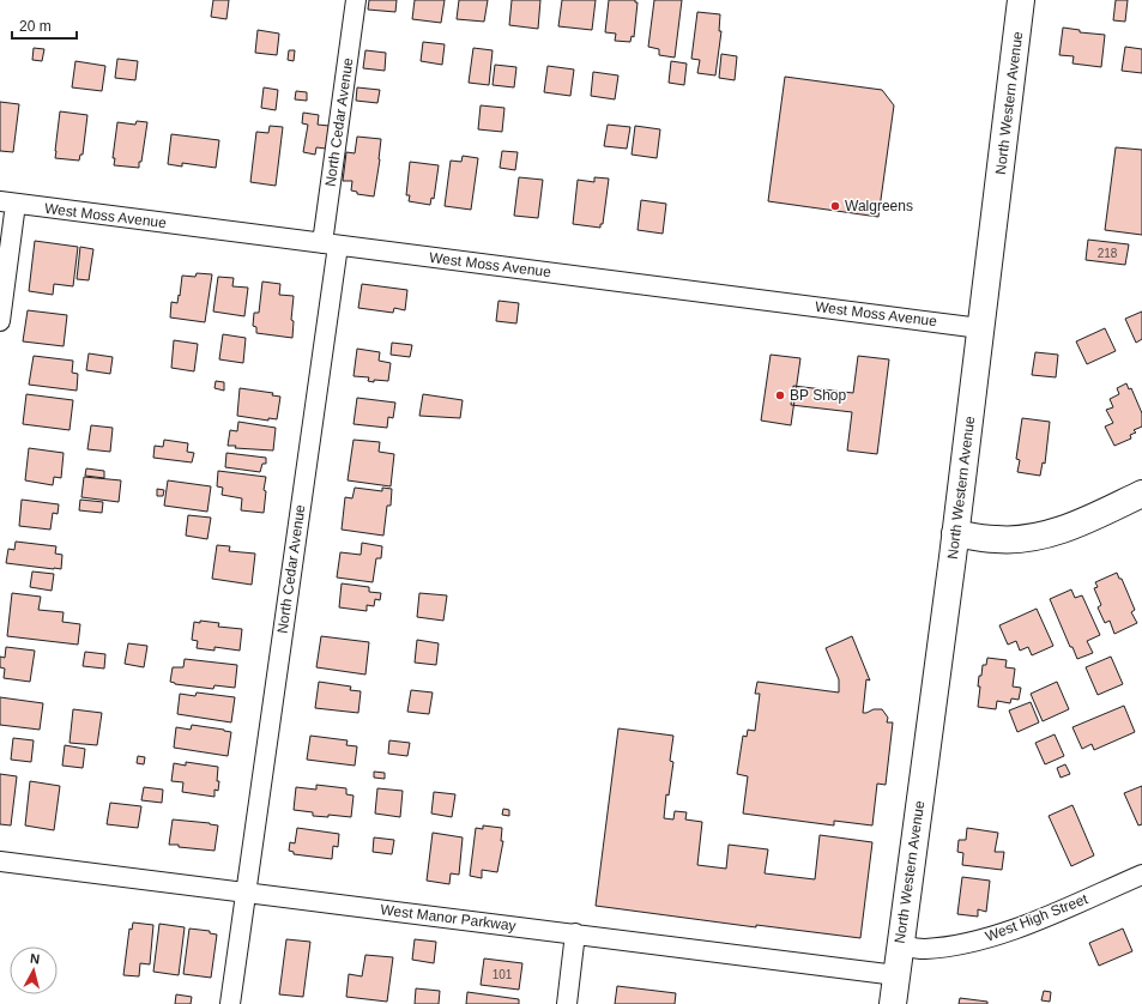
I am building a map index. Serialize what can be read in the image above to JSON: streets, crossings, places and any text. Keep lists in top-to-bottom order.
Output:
{
  "streets": {
    "main road": ["North Western Avenue"],
    "street": [
      "North Cedar Avenue",
      "West Moss Avenue",
      "West Manor Parkway",
      "West High Street"
    ]
  },
  "crossings": [
    ["North Western Avenue", "West Moss Avenue"],
    ["North Western Avenue", "West Manor Parkway"],
    ["North Western Avenue", "West High Street"],
    ["North Cedar Avenue", "West Moss Avenue"],
    ["North Cedar Avenue", "West Manor Parkway"]
  ],
  "places": ["Walgreens", "BP Shop"],
  "house_numbers": ["218", "101"],
  "scale_bar": "20 m",
  "north": "top"
}
